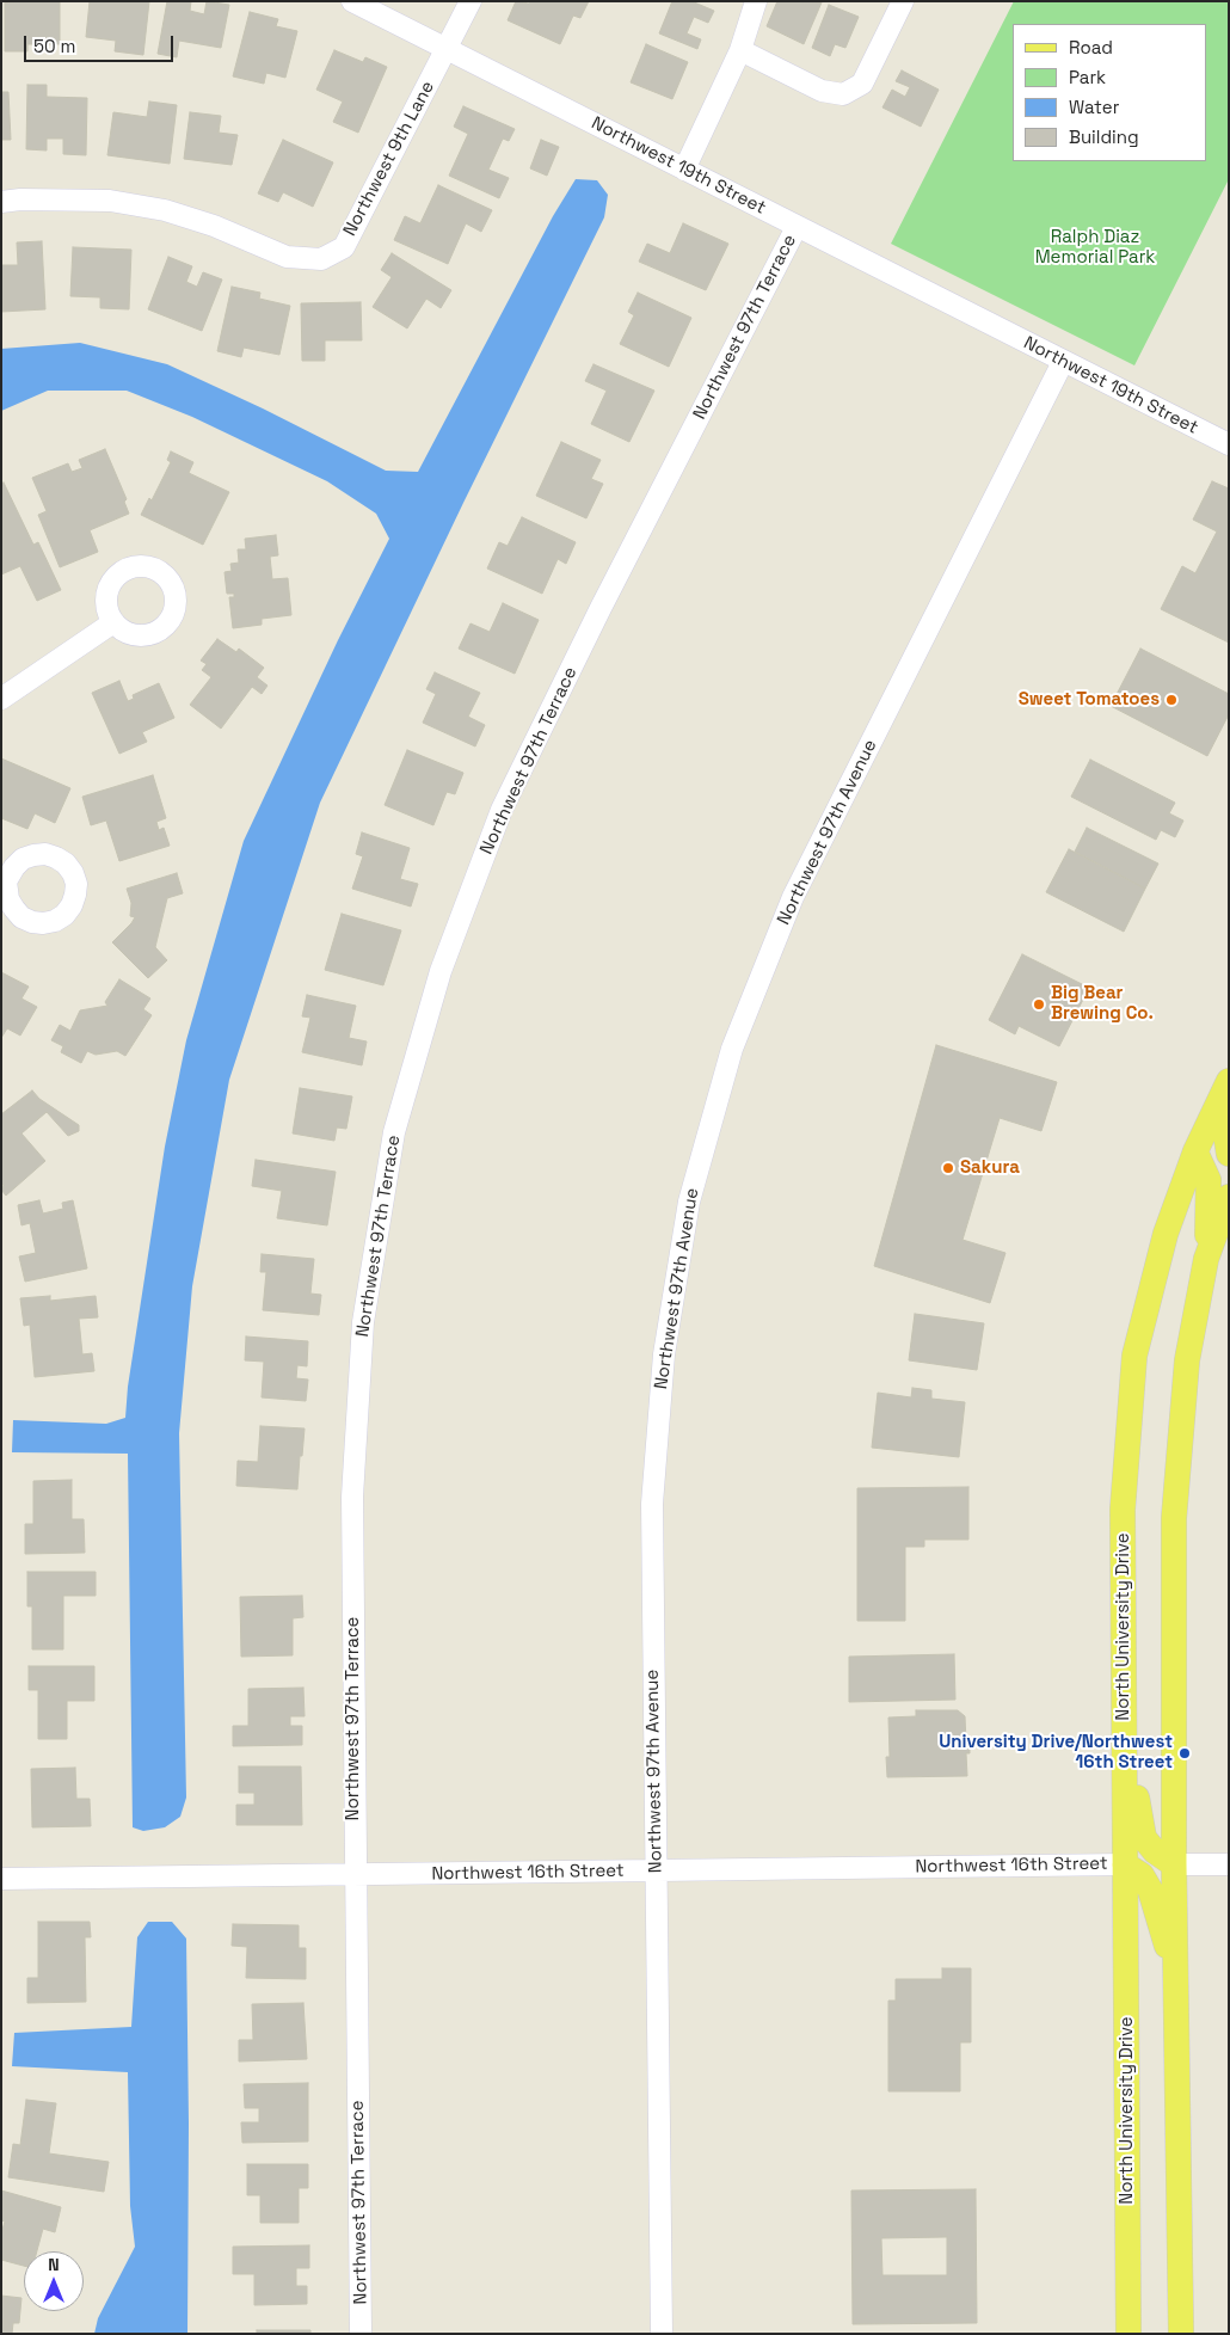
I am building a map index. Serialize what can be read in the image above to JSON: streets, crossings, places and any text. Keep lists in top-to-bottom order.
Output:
{
  "streets": {
    "main road": ["North University Drive"],
    "street": [
      "Northwest 9th Lane",
      "Northwest 19th Street",
      "Northwest 97th Terrace",
      "Northwest 97th Avenue",
      "Northwest 16th Street"
    ]
  },
  "crossings": [
    ["Northwest 9th Lane", "Northwest 19th Street"],
    ["Northwest 19th Street", "Northwest 97th Terrace"],
    ["Northwest 19th Street", "Northwest 97th Avenue"],
    ["Northwest 97th Terrace", "Northwest 16th Street"],
    ["Northwest 97th Avenue", "Northwest 16th Street"],
    ["North University Drive", "Northwest 16th Street"]
  ],
  "parks": ["Ralph Diaz Memorial Park"],
  "places": [
    "Sweet Tomatoes",
    "Big Bear Brewing Co.",
    "Sakura",
    "University Drive/Northwest 16th Street"
  ],
  "legend": [
    "Road",
    "Park",
    "Water",
    "Building"
  ],
  "scale_bar": "50 m",
  "north": "top"
}
